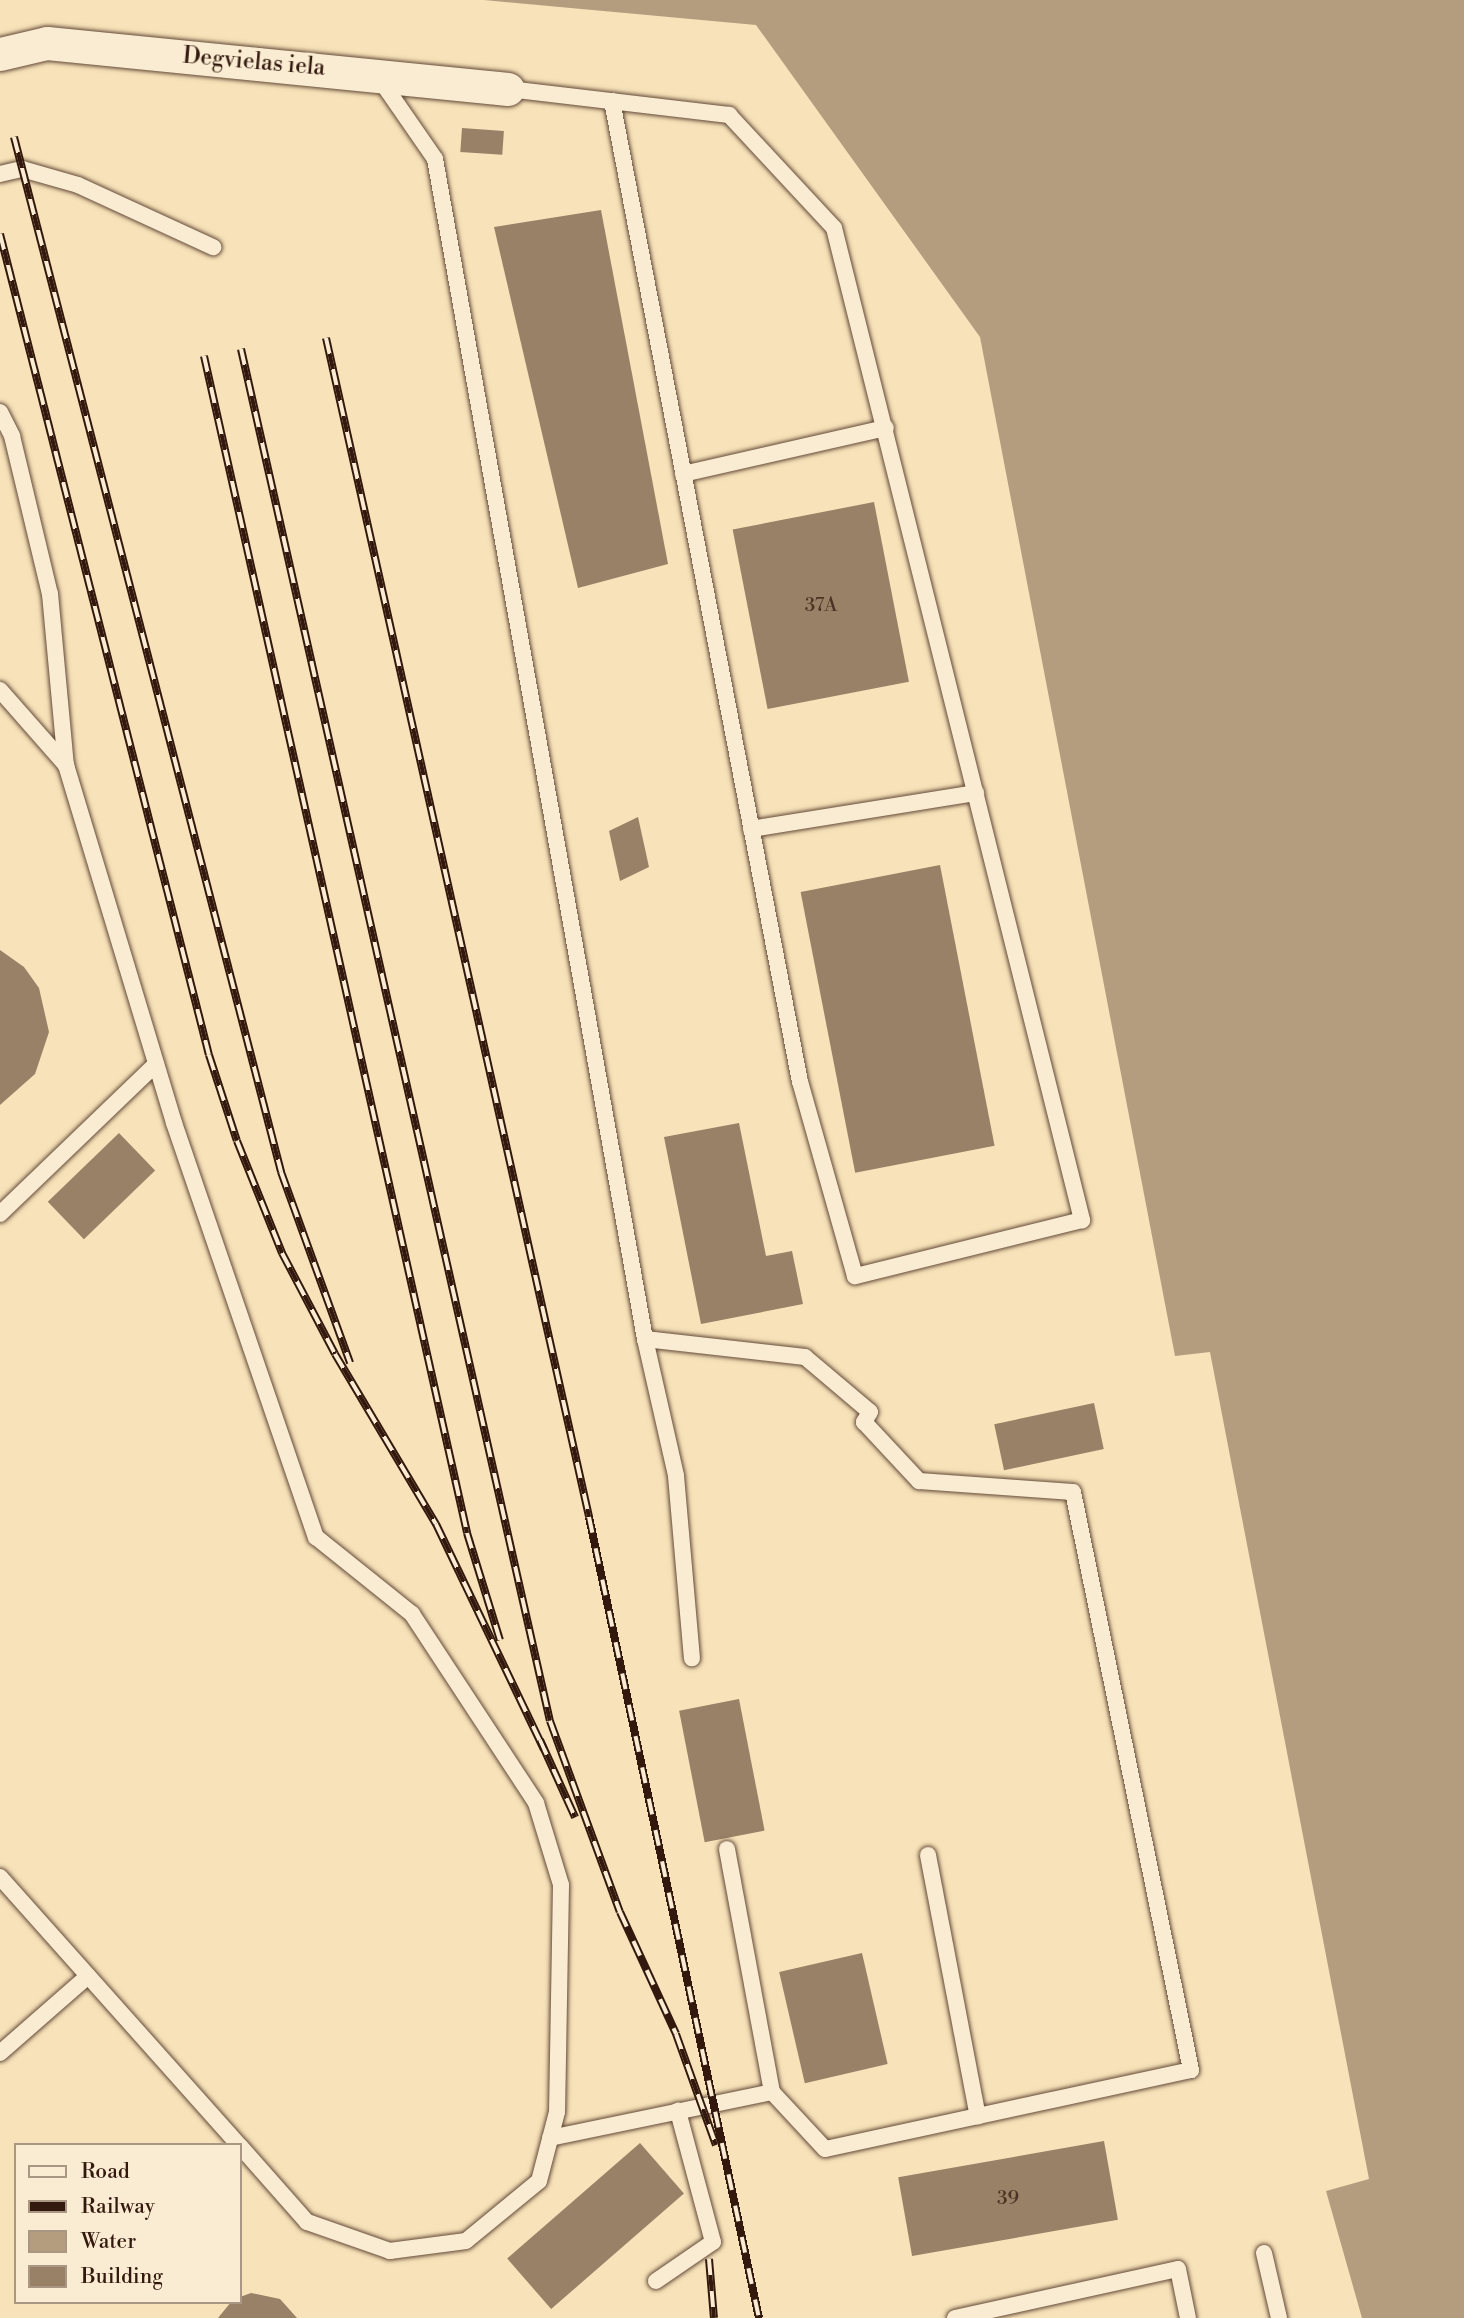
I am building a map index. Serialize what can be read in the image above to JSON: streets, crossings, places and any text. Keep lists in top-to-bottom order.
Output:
{
  "streets": {
    "street": ["Degvielas iela"]
  },
  "house_numbers": ["37A", "39"],
  "legend": [
    "Road",
    "Railway",
    "Water",
    "Building"
  ]
}
